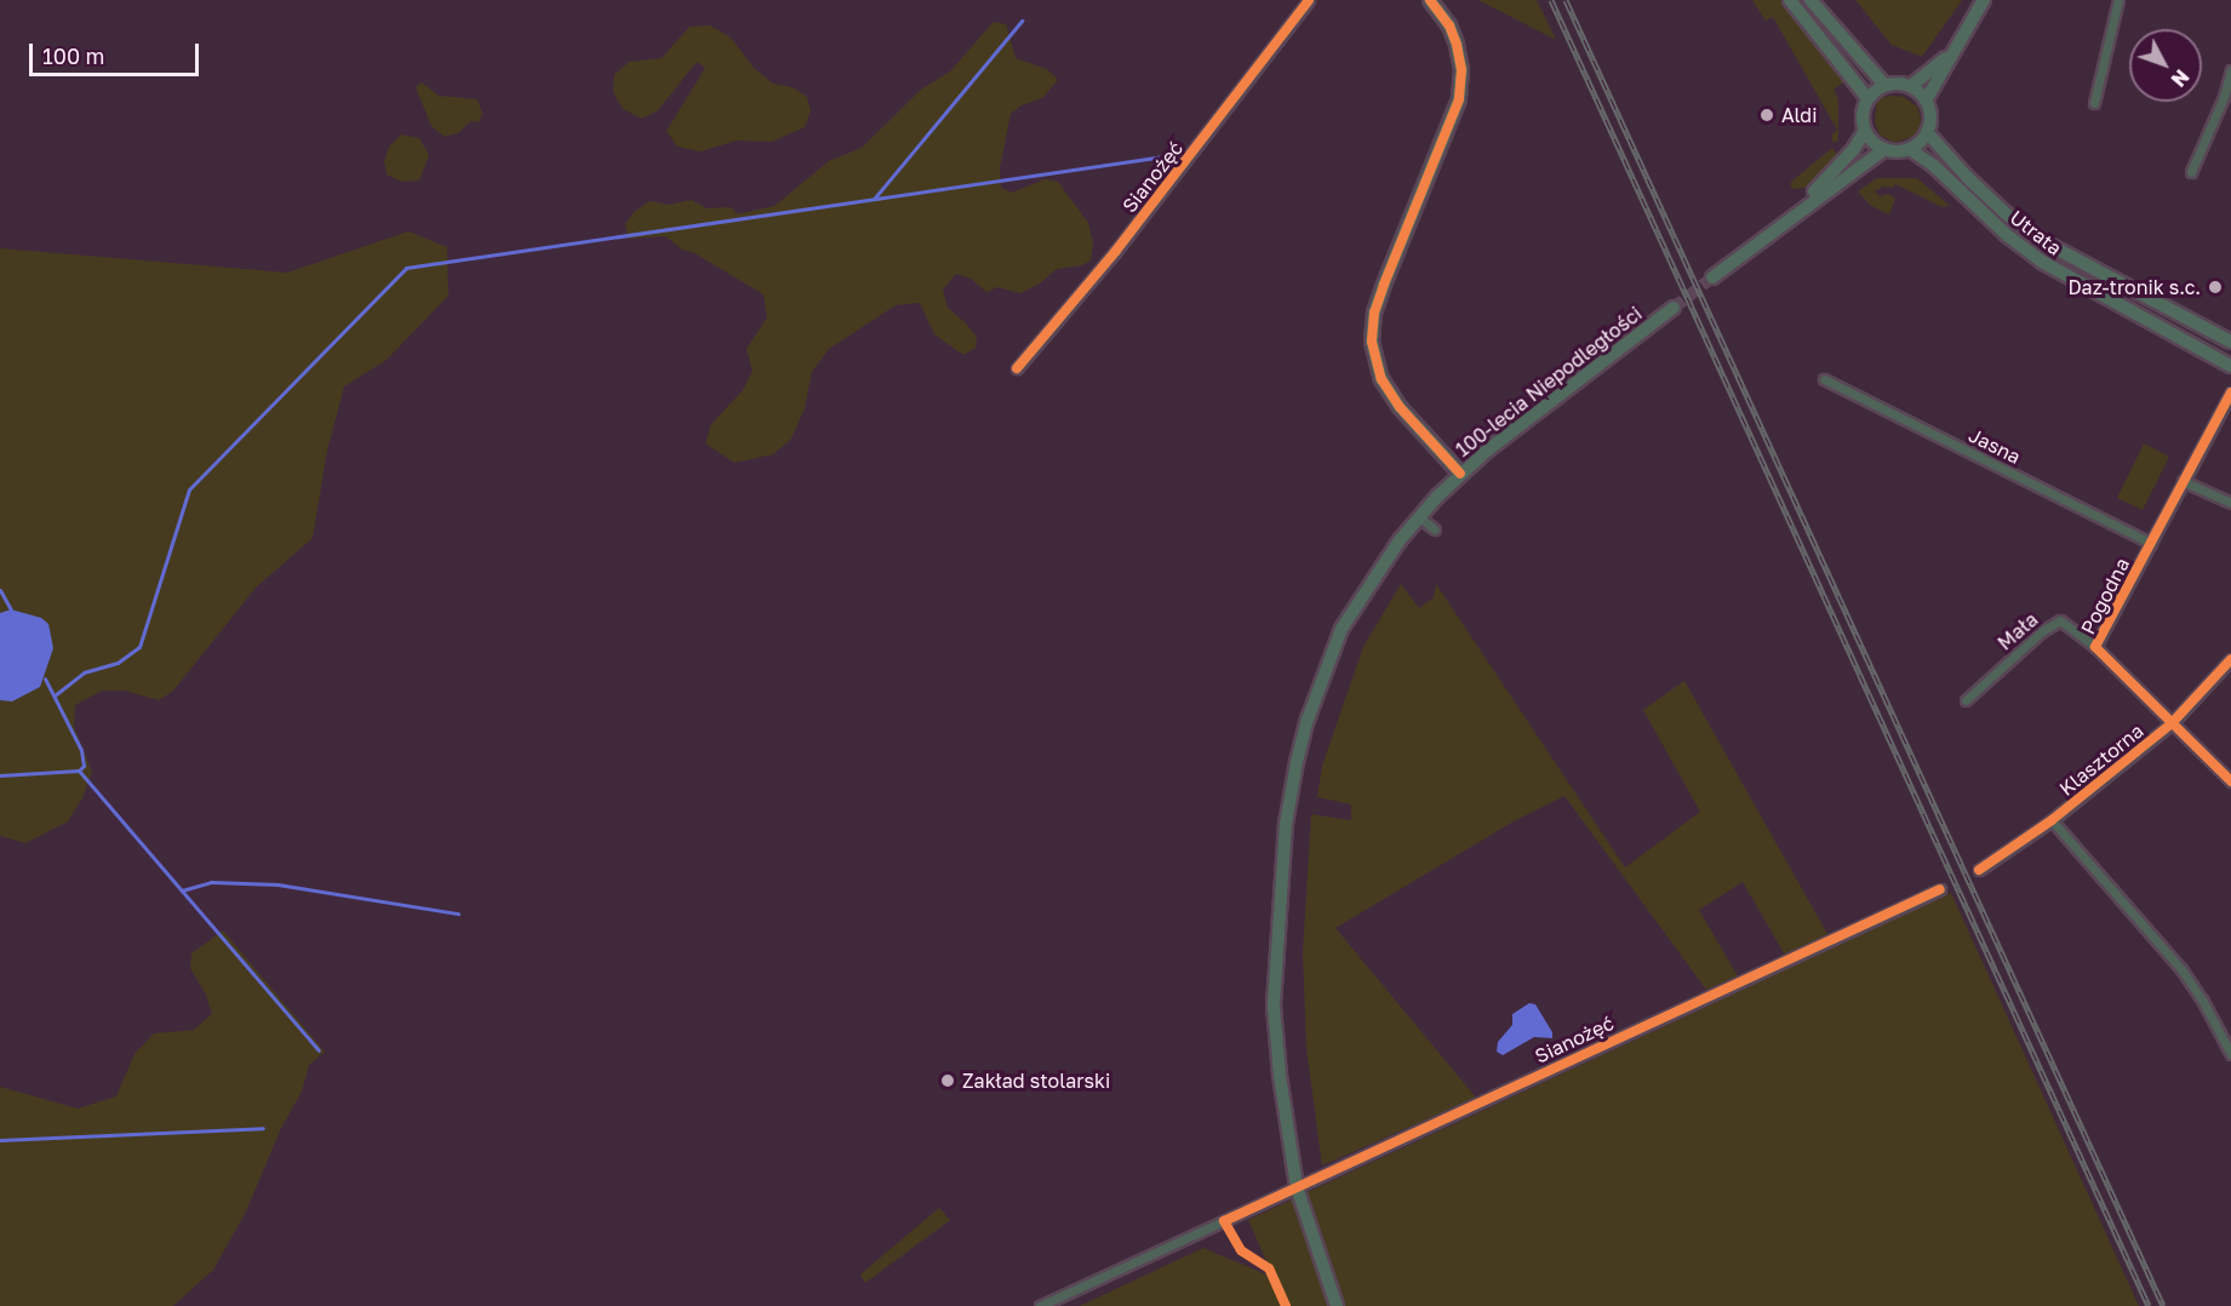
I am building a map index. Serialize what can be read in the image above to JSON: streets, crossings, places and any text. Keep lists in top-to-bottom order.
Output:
{
  "streets": {
    "main road": ["Utrata", "100-lecia Niepodległości"],
    "street": [
      "Sianożęć",
      "Jasna",
      "Pogodna",
      "Mała",
      "Klasztorna"
    ]
  },
  "crossings": [
    ["Sianożęć", "100-lecia Niepodległości"],
    ["Jasna", "Pogodna"],
    ["Pogodna", "Mała"],
    ["Pogodna", "Klasztorna"]
  ],
  "places": ["Aldi", "Daz-tronik s.c.", "Zakład stolarski"],
  "scale_bar": "100 m",
  "north": "bottom right"
}
